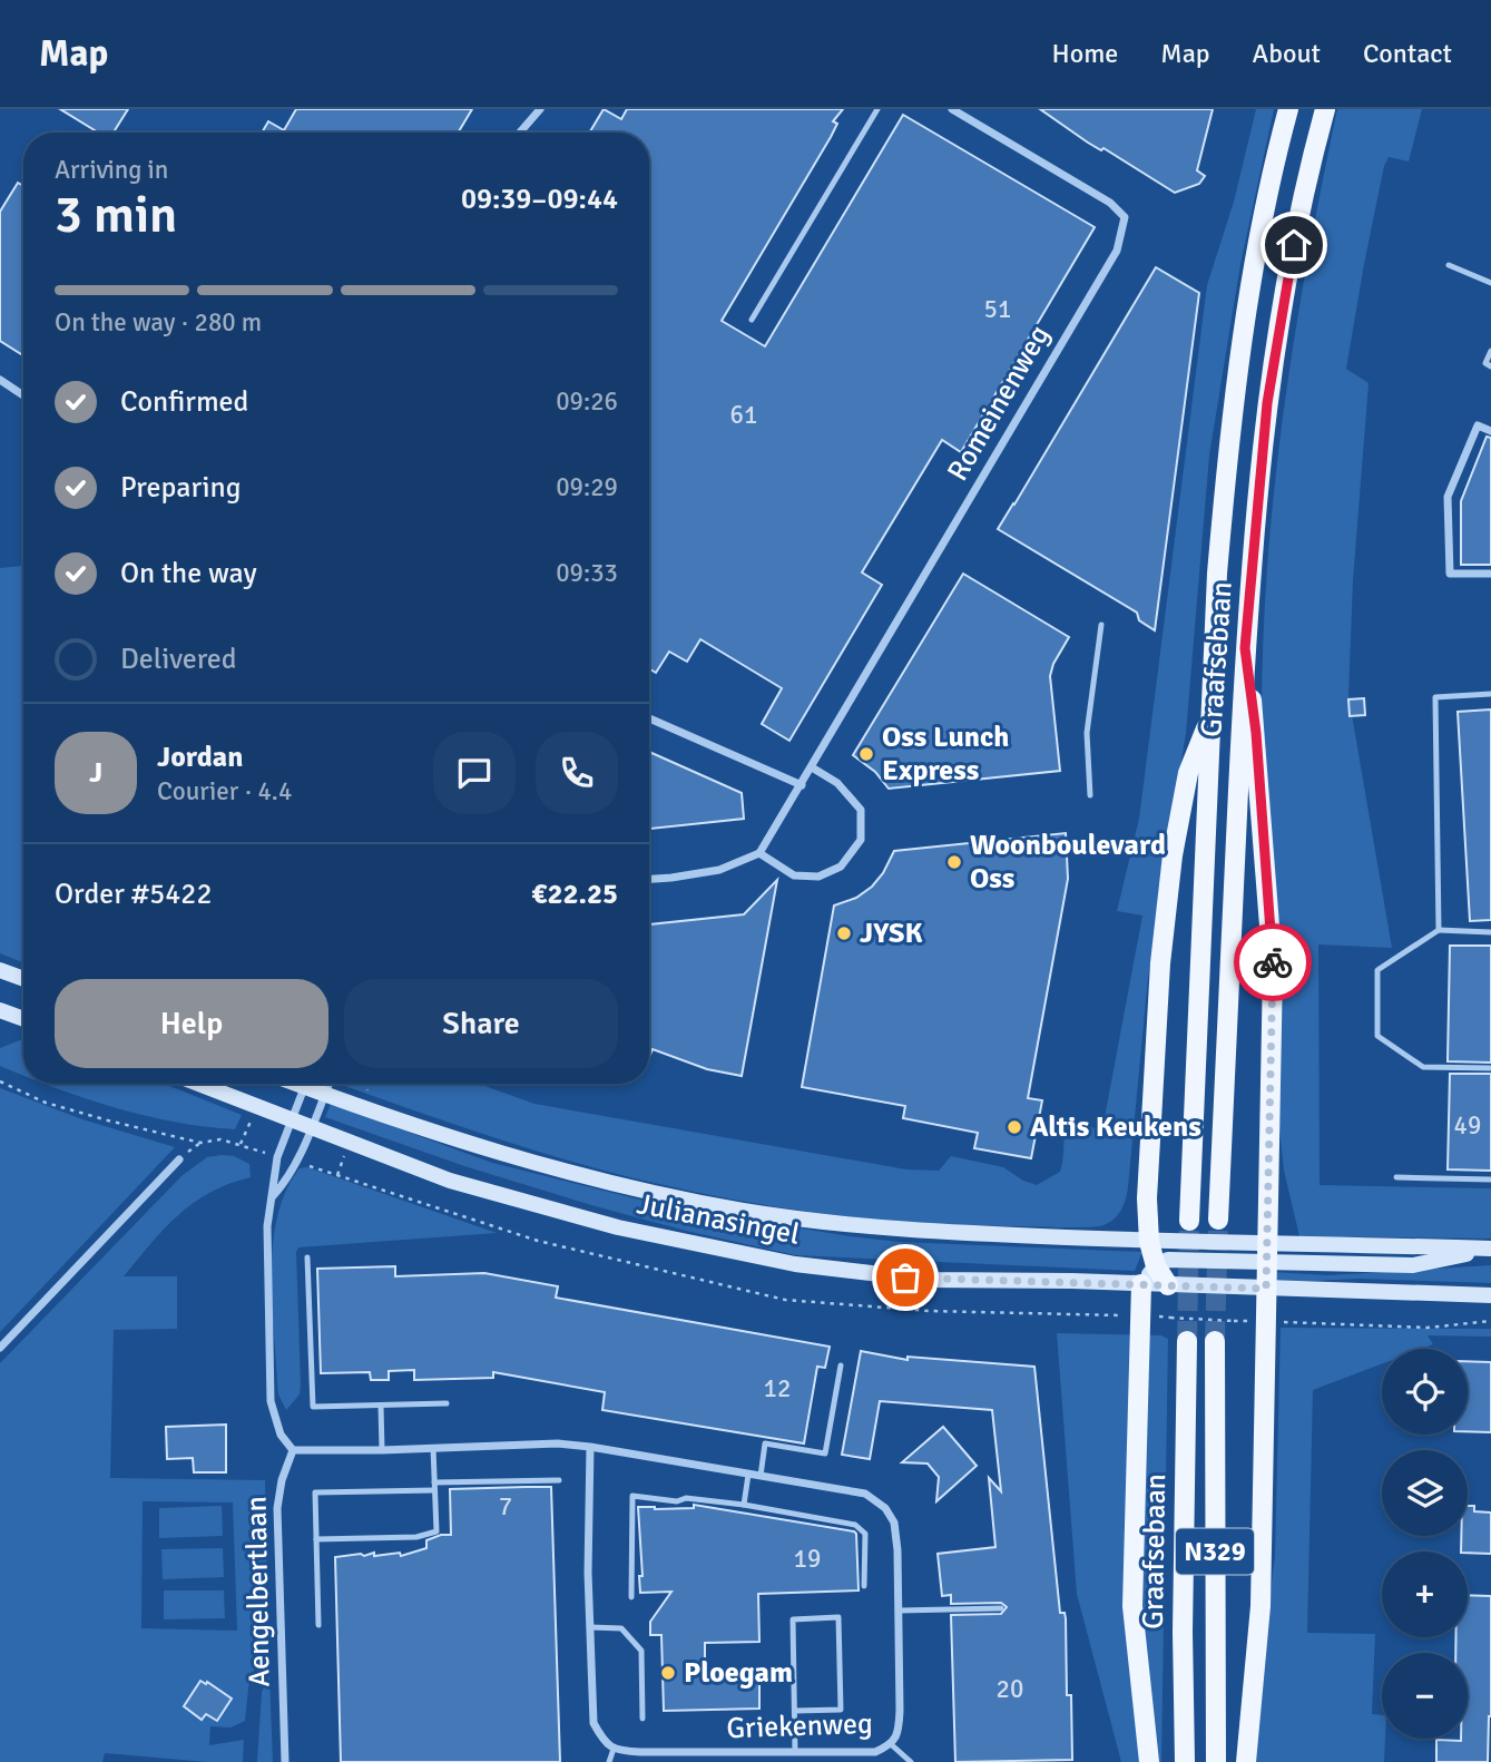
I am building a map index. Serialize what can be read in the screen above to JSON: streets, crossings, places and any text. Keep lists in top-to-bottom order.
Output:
{
  "streets": {
    "main road": ["Graafsebaan", "Julianasingel", "N329"],
    "street": ["Romeinenweg", "Aengelbertlaan", "Griekenweg"]
  },
  "crossings": [
    ["Graafsebaan", "N329"],
    ["Julianasingel", "N329"],
    ["Aengelbertlaan", "Griekenweg"]
  ],
  "places": [
    "Oss Lunch Express",
    "Woonboulevard Oss",
    "JYSK",
    "Altis Keukens",
    "Ploegam"
  ],
  "house_numbers": [
    "51",
    "61",
    "49",
    "12",
    "7",
    "19",
    "20"
  ],
  "page": {
    "header": "Map",
    "nav": [
      "Home",
      "Map",
      "About",
      "Contact"
    ],
    "heading": ["3 min", "Arriving in", "09:39–09:44"],
    "panel": [
      "Jordan",
      "Courier · 4.4",
      "Order #5422",
      "€22.25"
    ],
    "bar": "On the way · 280 m",
    "list": [
      ["Confirmed", "09:26"],
      ["Preparing", "09:29"],
      ["On the way", "09:33"],
      "Delivered"
    ],
    "round": "J",
    "buttons": ["Help", "Share"],
    "map_buttons": ["+", "−"]
  }
}
